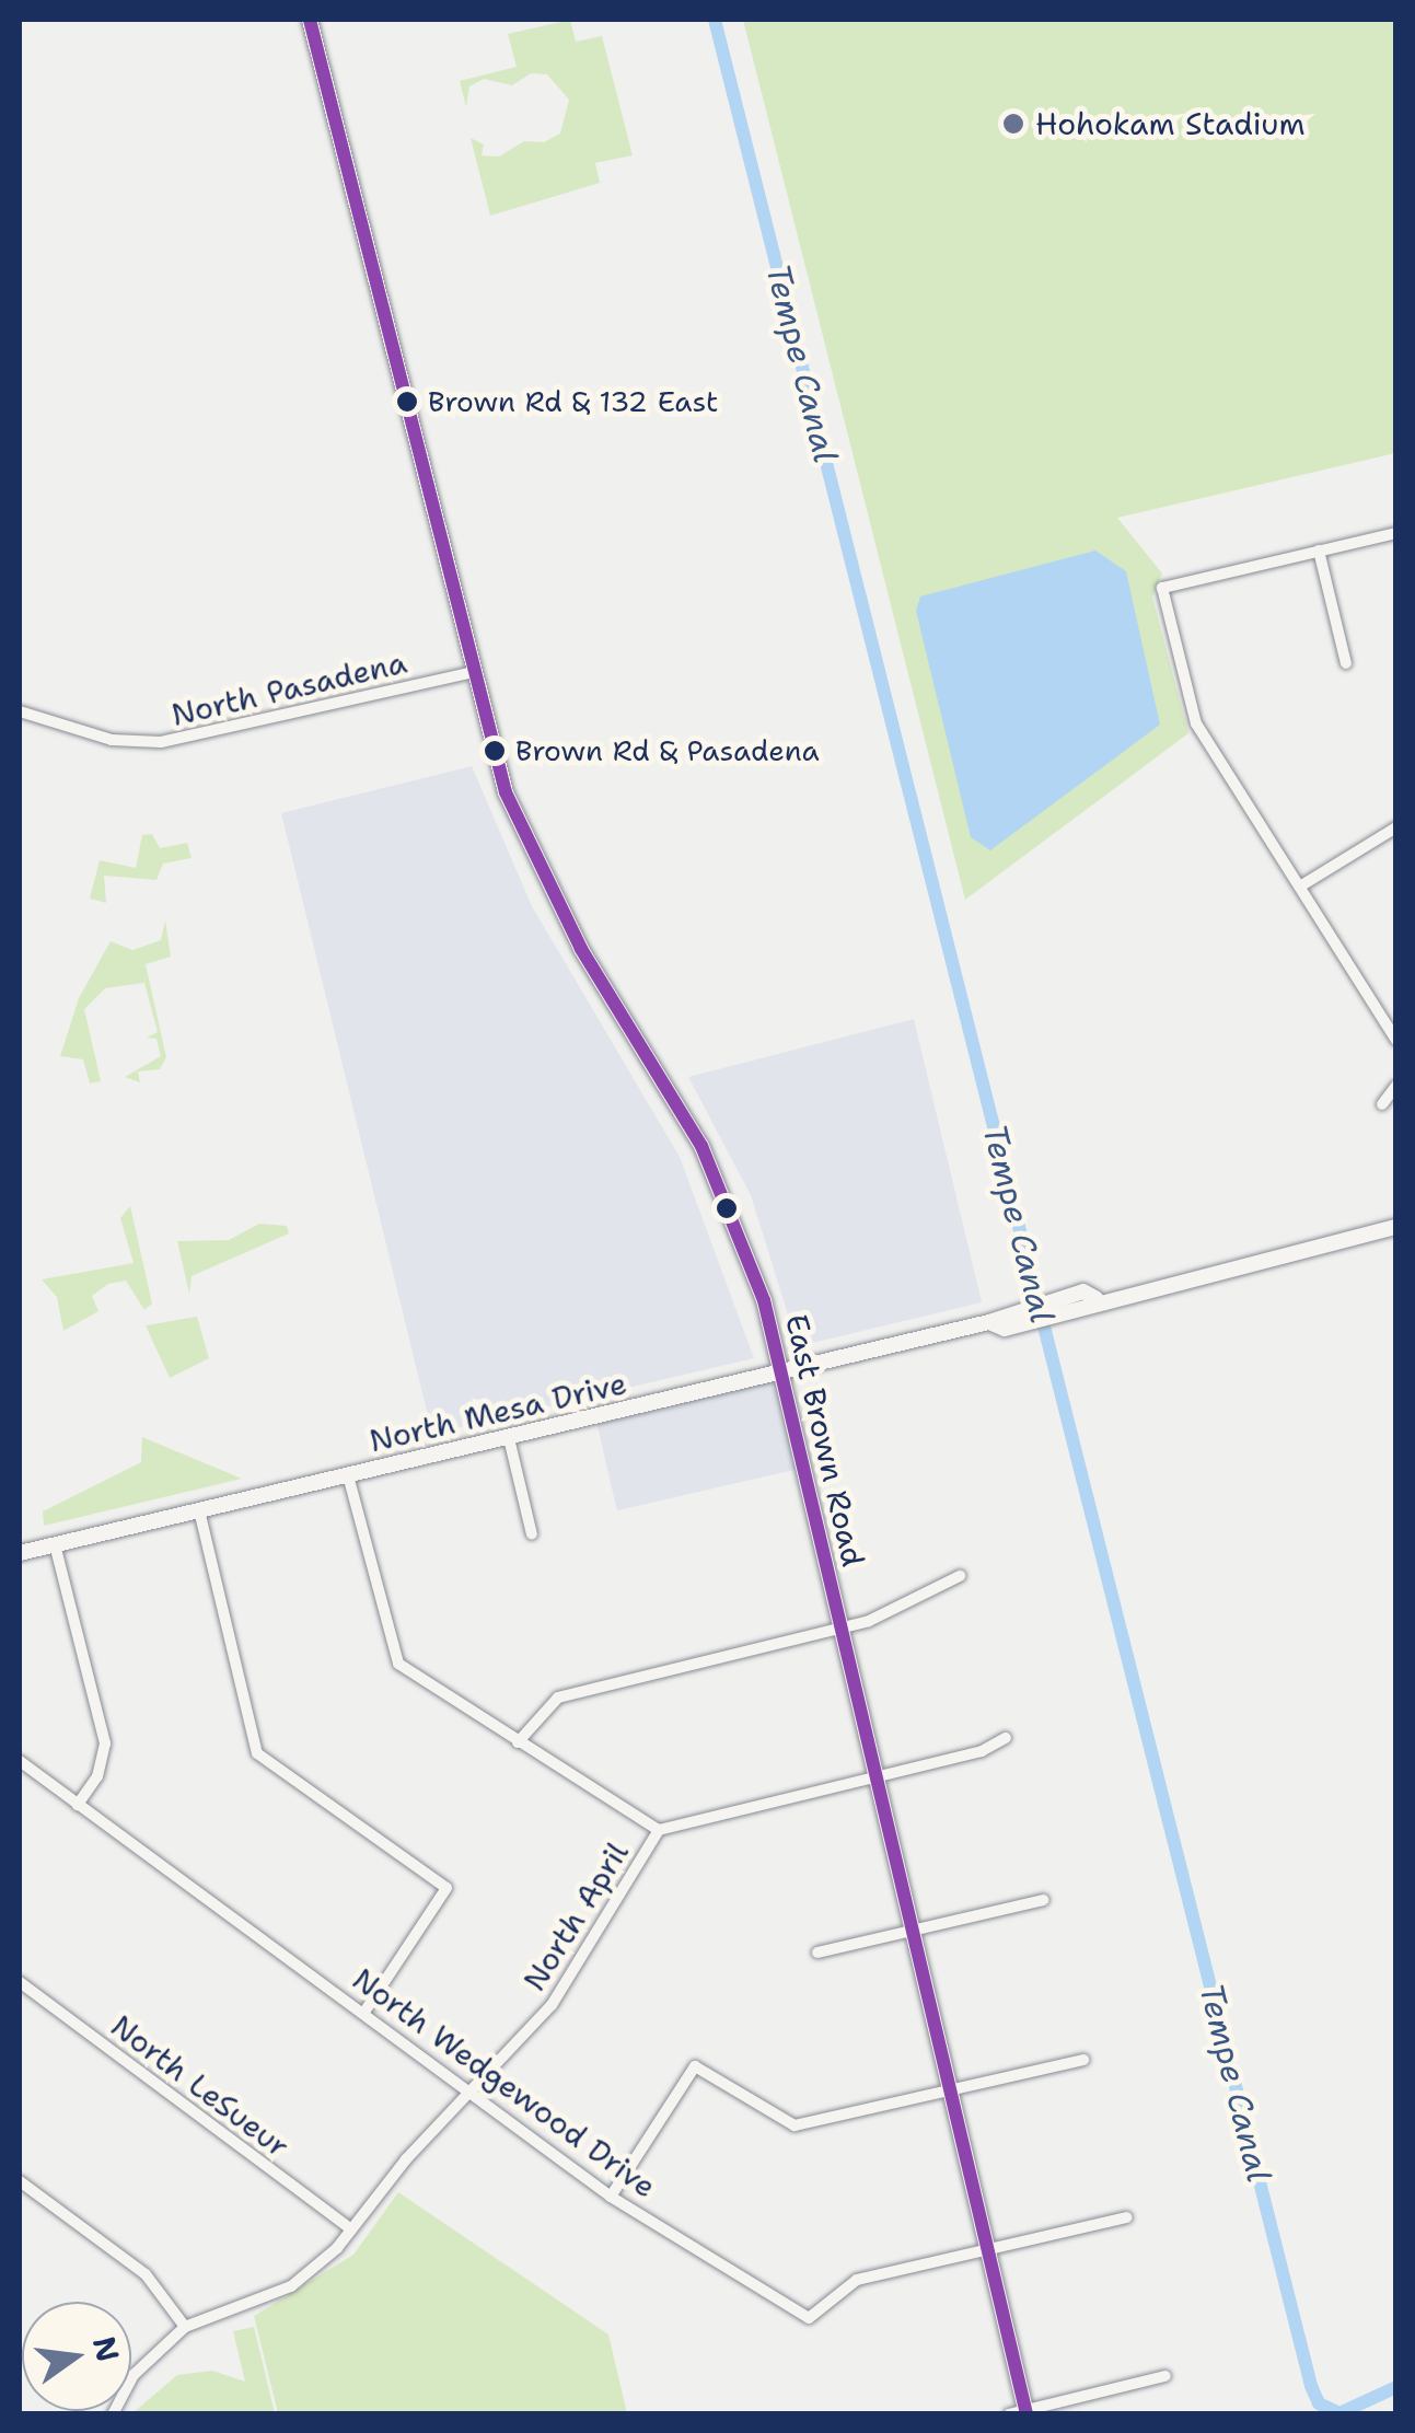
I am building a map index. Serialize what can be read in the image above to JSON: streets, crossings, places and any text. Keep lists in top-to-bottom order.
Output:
{
  "streets": {
    "main road": ["North Mesa Drive", "East Brown Road"],
    "street": [
      "North Pasadena",
      "North April",
      "North Wedgewood Drive",
      "North LeSueur"
    ]
  },
  "crossings": [
    ["North Pasadena", "East Brown Road"],
    ["North Mesa Drive", "East Brown Road"],
    ["East Brown Road", "North April"],
    ["East Brown Road", "North Wedgewood Drive"],
    ["North April", "North Wedgewood Drive"],
    ["North April", "North LeSueur"]
  ],
  "water": ["Tempe Canal"],
  "places": ["Hohokam Stadium", "Brown Rd & 132 East", "Brown Rd & Pasadena"],
  "north": "right"
}
